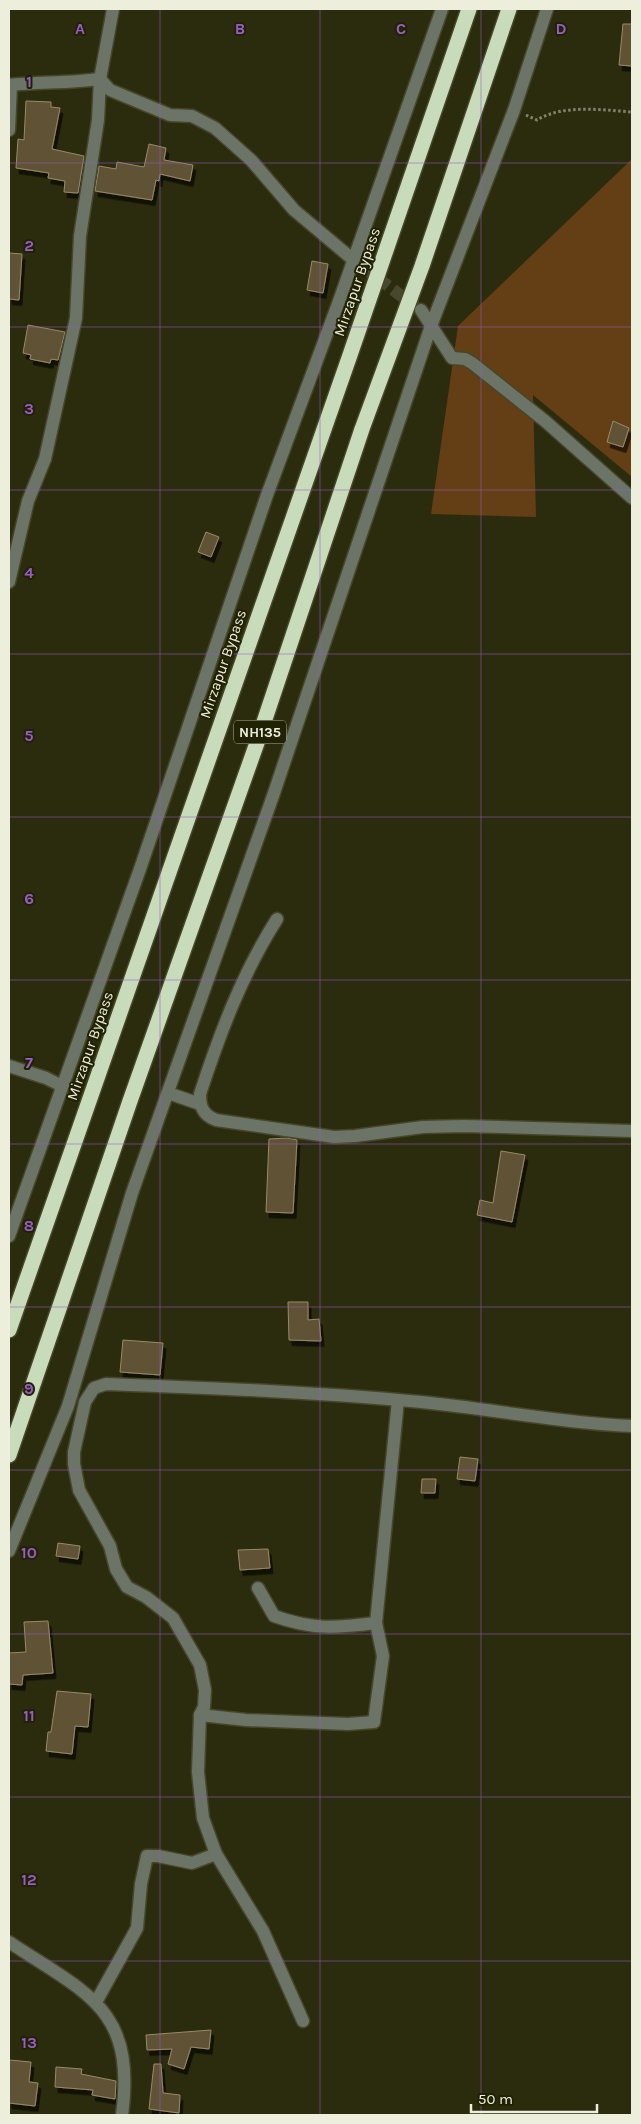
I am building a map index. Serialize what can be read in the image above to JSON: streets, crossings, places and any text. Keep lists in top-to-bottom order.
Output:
{
  "streets": {
    "highway": ["Mirzapur Bypass", "NH135"]
  },
  "scale_bar": "50 m",
  "grid": {
    "columns": [
      "A",
      "B",
      "C",
      "D"
    ],
    "rows": [
      "1",
      "2",
      "3",
      "4",
      "5",
      "6",
      "7",
      "8",
      "9",
      "10",
      "11",
      "12",
      "13"
    ]
  }
}
